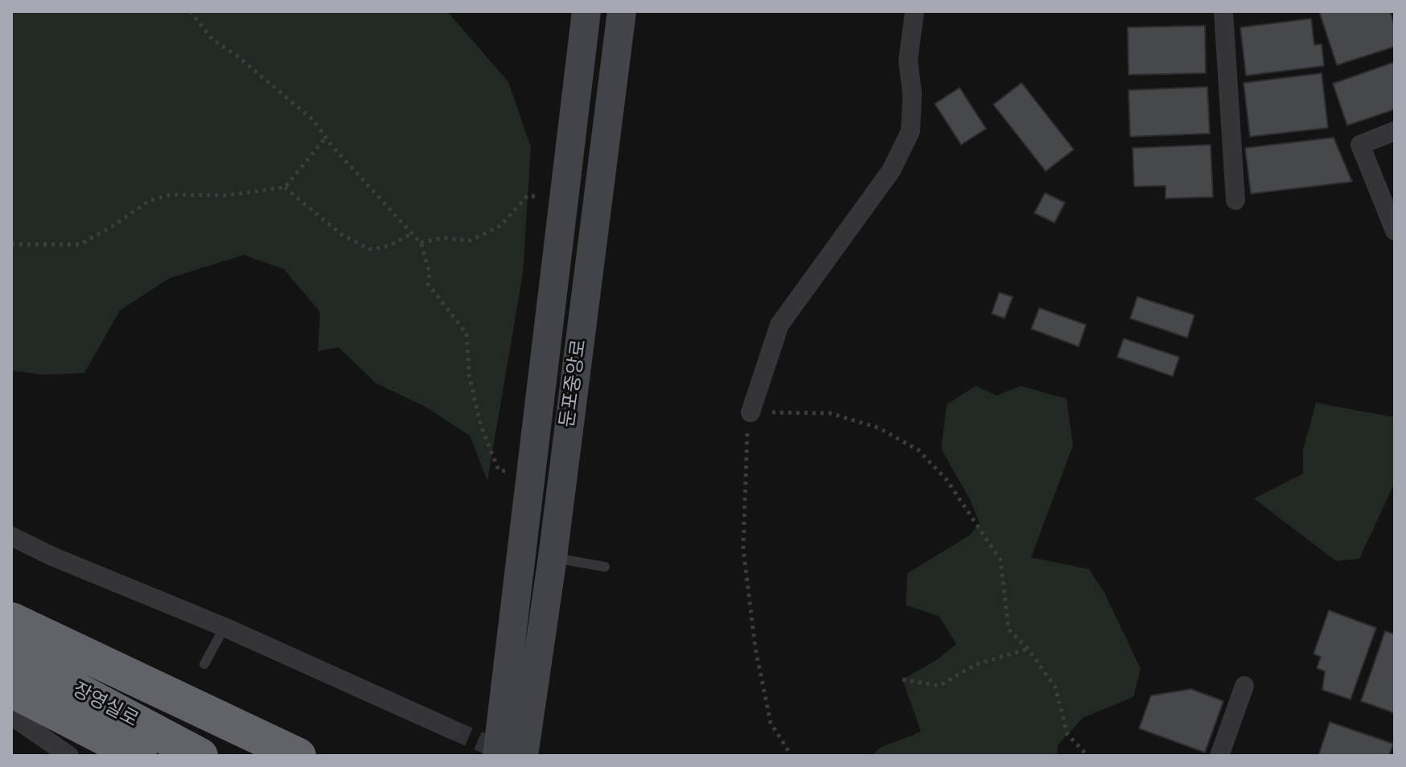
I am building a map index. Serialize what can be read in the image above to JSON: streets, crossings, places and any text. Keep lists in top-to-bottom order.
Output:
{
  "streets": {
    "highway": ["장영실로"],
    "street": ["둔포중앙로"]
  }
}
